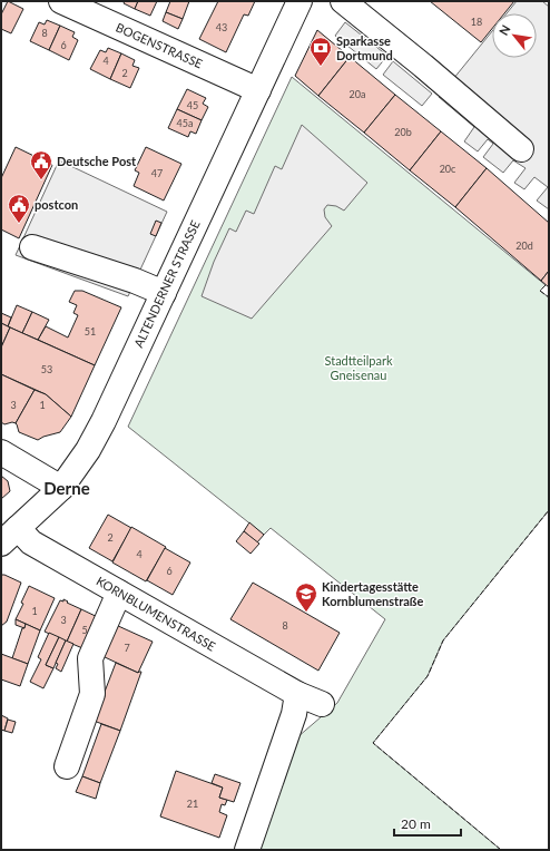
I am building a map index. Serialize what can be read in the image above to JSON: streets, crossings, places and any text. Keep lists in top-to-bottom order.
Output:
{
  "streets": {
    "street": ["BOGENSTRASSE", "ALTENDERNER STRASSE", "KORNBLUMENSTRASSE"]
  },
  "crossings": [
    ["BOGENSTRASSE", "ALTENDERNER STRASSE"],
    ["ALTENDERNER STRASSE", "KORNBLUMENSTRASSE"]
  ],
  "districts": ["Derne"],
  "parks": ["Stadtteilpark Gneisenau"],
  "places": {
    "bank": ["Sparkasse Dortmund"],
    "public building": ["Deutsche Post", "postcon"],
    "school or university": ["Kindertagesstätte Kornblumenstraße"]
  },
  "house_numbers": [
    "18",
    "43",
    "8",
    "6",
    "4",
    "2",
    "20a",
    "45",
    "45a",
    "20b",
    "20c",
    "47",
    "20d",
    "51",
    "53",
    "3",
    "1",
    "2",
    "4",
    "6",
    "1",
    "3",
    "8",
    "5",
    "7",
    "21"
  ],
  "scale_bar": "20 m",
  "north": "top left"
}
